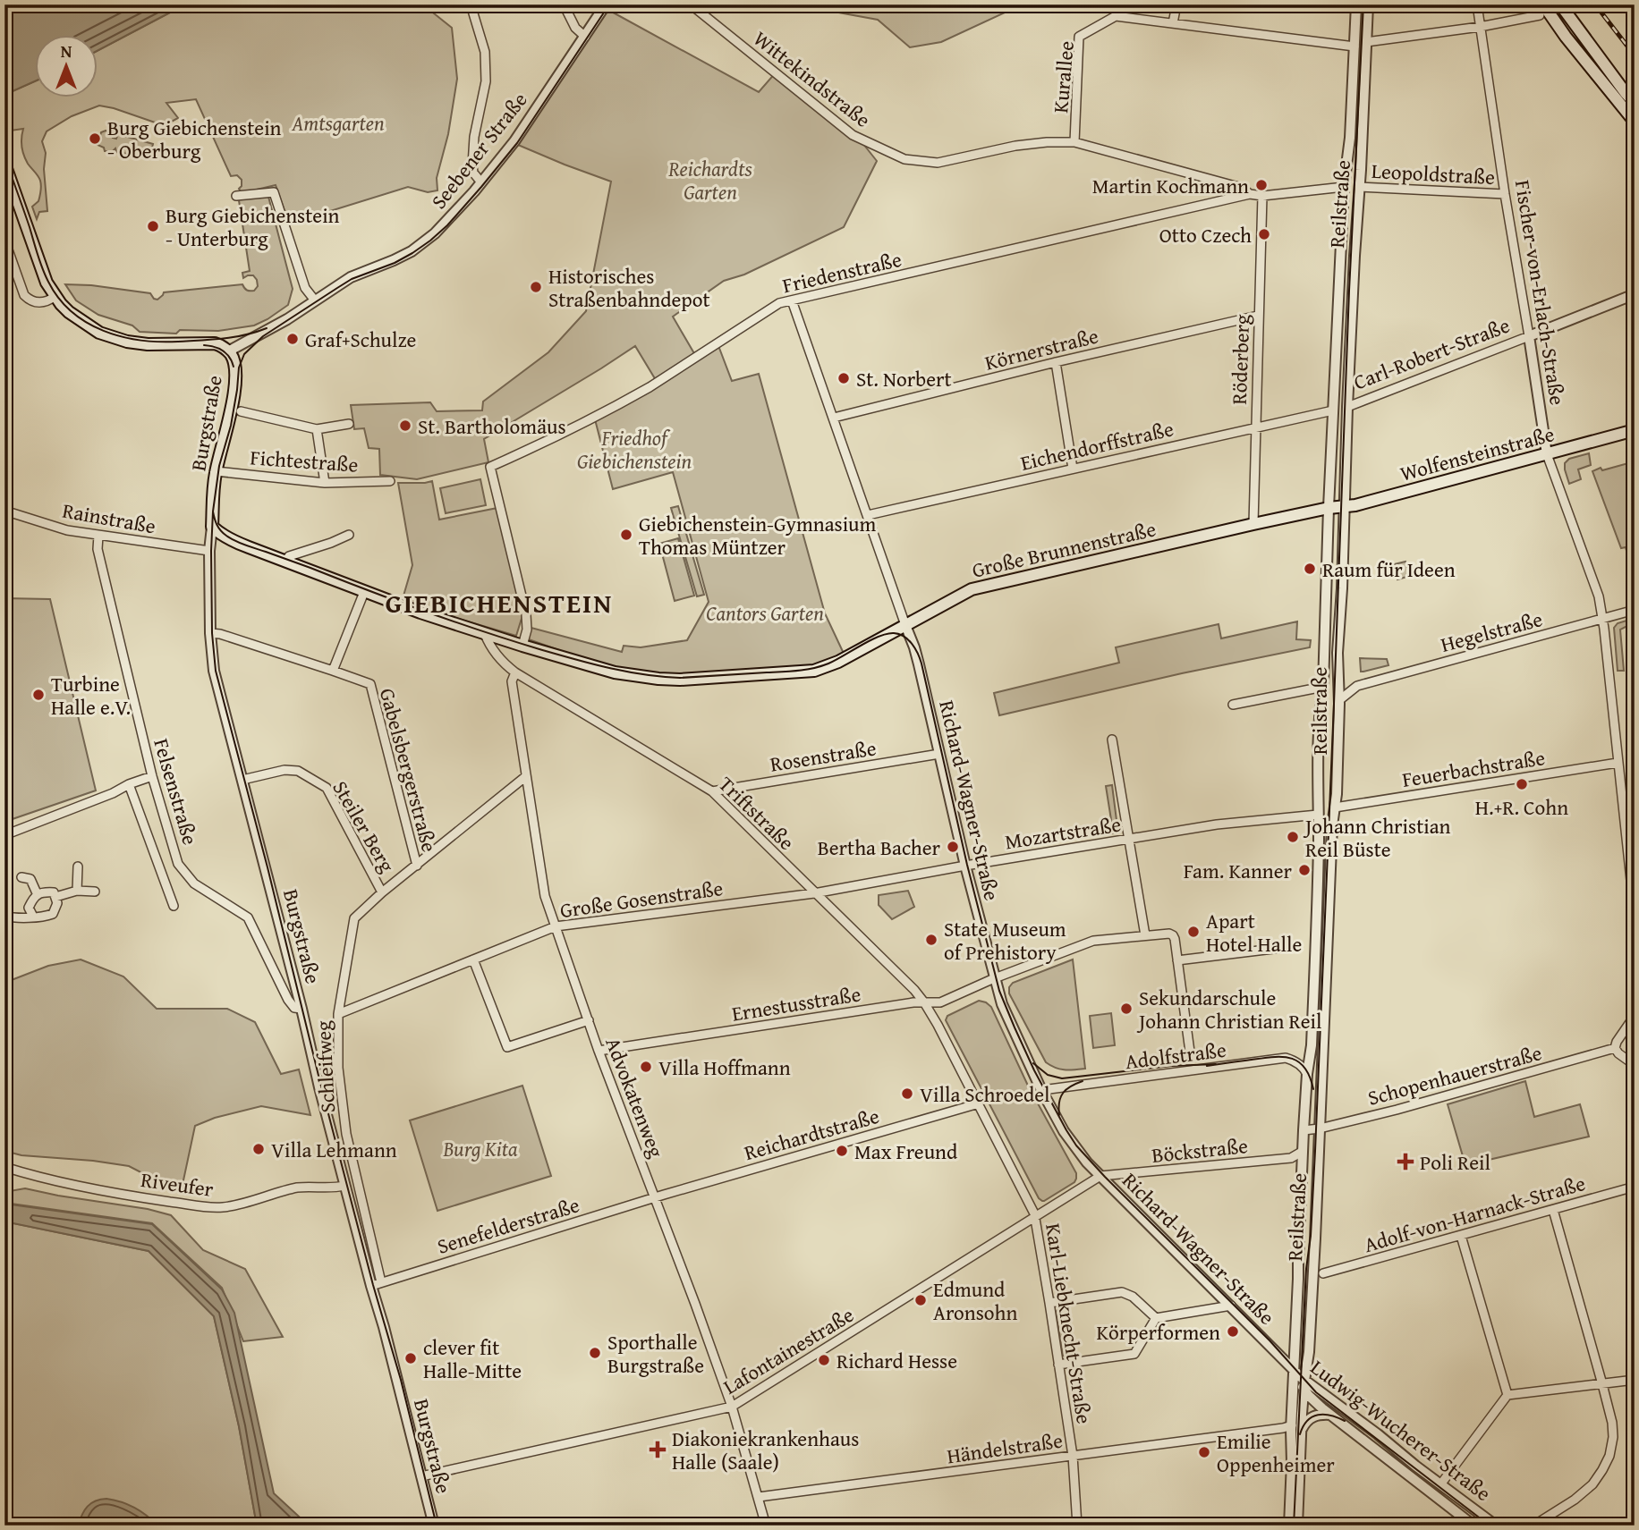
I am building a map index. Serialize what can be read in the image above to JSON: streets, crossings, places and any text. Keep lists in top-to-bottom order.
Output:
{
  "streets": {
    "main road": ["Burgstraße", "Wolfensteinstraße", "Große Brunnenstraße"],
    "street": [
      "Kurallee",
      "Wittekindstraße",
      "Seebener Straße",
      "Leopoldstraße",
      "Reilstraße",
      "Friedenstraße",
      "Fischer-von-Erlach-Straße",
      "Körnerstraße",
      "Carl-Robert-Straße",
      "Röderberg",
      "Eichendorffstraße",
      "Fichtestraße",
      "Rainstraße",
      "Hegelstraße",
      "Rosenstraße",
      "Feuerbachstraße",
      "Gabelsbergerstraße",
      "Felsenstraße",
      "Richard-Wagner-Straße",
      "Triftstraße",
      "Steiler Berg",
      "Mozartstraße",
      "Große Gosenstraße",
      "Ernestusstraße",
      "Adolfstraße",
      "Schleifweg",
      "Schopenhauerstraße",
      "Advokatenweg",
      "Reichardtstraße",
      "Böckstraße",
      "Riveufer",
      "Adolf-von-Harnack-Straße",
      "Senefelderstraße",
      "Karl-Liebknecht-Straße",
      "Lafontainestraße",
      "Ludwig-Wucherer-Straße",
      "Händelstraße"
    ]
  },
  "crossings": [
    ["Kurallee", "Wittekindstraße"],
    ["Kurallee", "Reilstraße"],
    ["Wittekindstraße", "Friedenstraße"],
    ["Seebener Straße", "Burgstraße"],
    ["Leopoldstraße", "Reilstraße"],
    ["Leopoldstraße", "Fischer-von-Erlach-Straße"],
    ["Reilstraße", "Friedenstraße"],
    ["Reilstraße", "Carl-Robert-Straße"],
    ["Reilstraße", "Eichendorffstraße"],
    ["Reilstraße", "Wolfensteinstraße"],
    ["Reilstraße", "Große Brunnenstraße"],
    ["Reilstraße", "Hegelstraße"],
    ["Reilstraße", "Feuerbachstraße"],
    ["Reilstraße", "Richard-Wagner-Straße"],
    ["Reilstraße", "Mozartstraße"],
    ["Reilstraße", "Adolfstraße"],
    ["Reilstraße", "Schopenhauerstraße"],
    ["Reilstraße", "Böckstraße"],
    ["Reilstraße", "Ludwig-Wucherer-Straße"],
    ["Reilstraße", "Händelstraße"],
    ["Friedenstraße", "Röderberg"],
    ["Friedenstraße", "Große Brunnenstraße"],
    ["Friedenstraße", "Richard-Wagner-Straße"],
    ["Fischer-von-Erlach-Straße", "Carl-Robert-Straße"],
    ["Fischer-von-Erlach-Straße", "Wolfensteinstraße"],
    ["Fischer-von-Erlach-Straße", "Hegelstraße"],
    ["Fischer-von-Erlach-Straße", "Feuerbachstraße"],
    ["Körnerstraße", "Röderberg"],
    ["Körnerstraße", "Richard-Wagner-Straße"],
    ["Röderberg", "Eichendorffstraße"],
    ["Röderberg", "Große Brunnenstraße"],
    ["Burgstraße", "Fichtestraße"],
    ["Burgstraße", "Rainstraße"],
    ["Burgstraße", "Große Brunnenstraße"],
    ["Burgstraße", "Gabelsbergerstraße"],
    ["Burgstraße", "Felsenstraße"],
    ["Burgstraße", "Steiler Berg"],
    ["Burgstraße", "Riveufer"],
    ["Burgstraße", "Senefelderstraße"],
    ["Burgstraße", "Lafontainestraße"],
    ["Eichendorffstraße", "Richard-Wagner-Straße"],
    ["Wolfensteinstraße", "Große Brunnenstraße"],
    ["Rainstraße", "Felsenstraße"],
    ["Große Brunnenstraße", "Richard-Wagner-Straße"],
    ["Große Brunnenstraße", "Triftstraße"],
    ["Rosenstraße", "Richard-Wagner-Straße"],
    ["Rosenstraße", "Triftstraße"],
    ["Gabelsbergerstraße", "Schleifweg"],
    ["Richard-Wagner-Straße", "Mozartstraße"],
    ["Richard-Wagner-Straße", "Ernestusstraße"],
    ["Richard-Wagner-Straße", "Adolfstraße"],
    ["Richard-Wagner-Straße", "Böckstraße"],
    ["Richard-Wagner-Straße", "Lafontainestraße"],
    ["Richard-Wagner-Straße", "Ludwig-Wucherer-Straße"],
    ["Triftstraße", "Mozartstraße"],
    ["Triftstraße", "Große Gosenstraße"],
    ["Triftstraße", "Ernestusstraße"],
    ["Triftstraße", "Advokatenweg"],
    ["Triftstraße", "Karl-Liebknecht-Straße"],
    ["Steiler Berg", "Schleifweg"],
    ["Mozartstraße", "Große Gosenstraße"],
    ["Große Gosenstraße", "Schleifweg"],
    ["Große Gosenstraße", "Advokatenweg"],
    ["Ernestusstraße", "Advokatenweg"],
    ["Ernestusstraße", "Karl-Liebknecht-Straße"],
    ["Schleifweg", "Advokatenweg"],
    ["Schleifweg", "Senefelderstraße"],
    ["Advokatenweg", "Reichardtstraße"],
    ["Advokatenweg", "Senefelderstraße"],
    ["Advokatenweg", "Lafontainestraße"],
    ["Advokatenweg", "Händelstraße"],
    ["Reichardtstraße", "Senefelderstraße"],
    ["Reichardtstraße", "Karl-Liebknecht-Straße"],
    ["Böckstraße", "Lafontainestraße"],
    ["Karl-Liebknecht-Straße", "Lafontainestraße"],
    ["Karl-Liebknecht-Straße", "Händelstraße"]
  ],
  "districts": ["GIEBICHENSTEIN"],
  "parks": [
    "Amtsgarten",
    "Reichardts Garten",
    "Friedhof Giebichenstein",
    "Cantors Garten",
    "Burg Kita"
  ],
  "places": {
    "other": [
      "Burg Giebichenstein - Oberburg",
      "Martin Kochmann",
      "Burg Giebichenstein - Unterburg",
      "Otto Czech",
      "Historisches Straßenbahndepot",
      "Graf+Schulze",
      "St. Norbert",
      "St. Bartholomäus",
      "Giebichenstein-Gymnasium Thomas Müntzer",
      "Raum für Ideen",
      "Turbine Halle e.V.",
      "H.+R. Cohn",
      "Johann Christian Reil Büste",
      "Bertha Bacher",
      "Fam. Kanner",
      "Apart Hotel Halle",
      "State Museum of Prehistory",
      "Sekundarschule Johann Christian Reil",
      "Villa Hoffmann",
      "Villa Schroedel",
      "Villa Lehmann",
      "Max Freund",
      "Edmund Aronsohn",
      "Körperformen",
      "Sporthalle Burgstraße",
      "clever fit Halle-Mitte",
      "Richard Hesse",
      "Emilie Oppenheimer"
    ],
    "health": ["Poli Reil", "Diakoniekrankenhaus Halle (Saale)"]
  },
  "north": "top"
}
